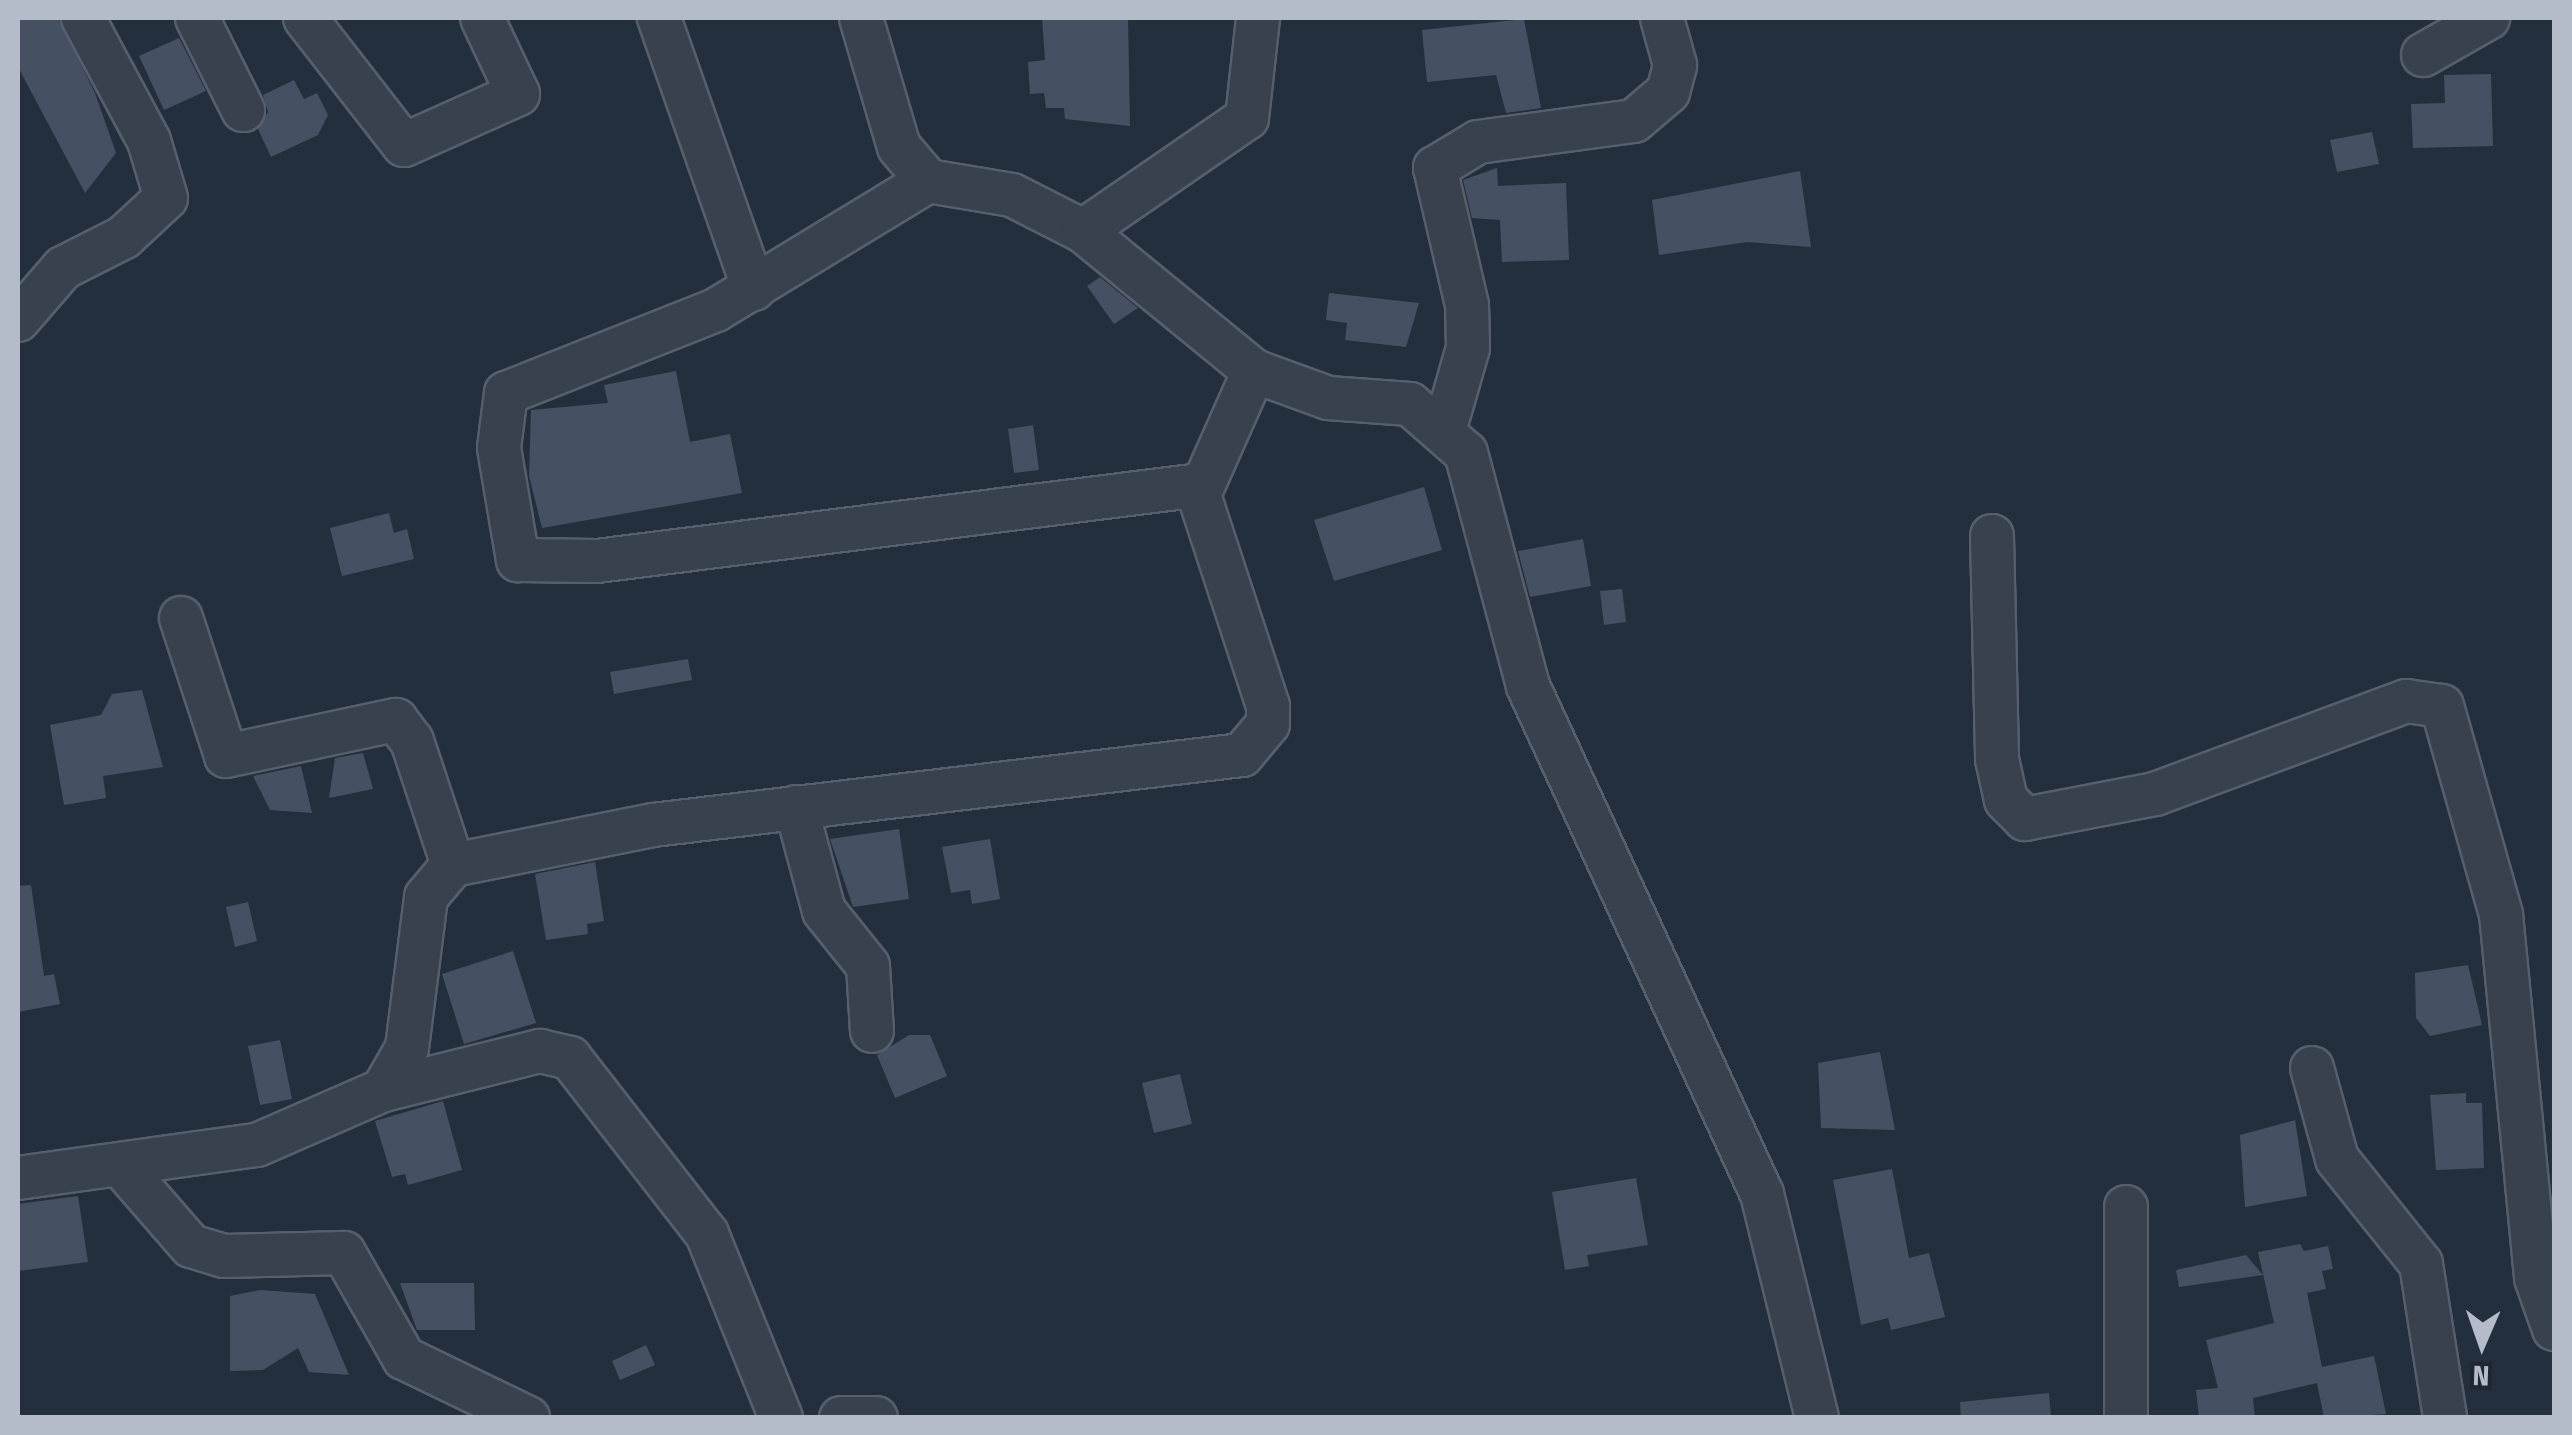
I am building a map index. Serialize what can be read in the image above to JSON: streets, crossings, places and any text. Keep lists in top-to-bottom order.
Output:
{
  "north": "bottom"
}
